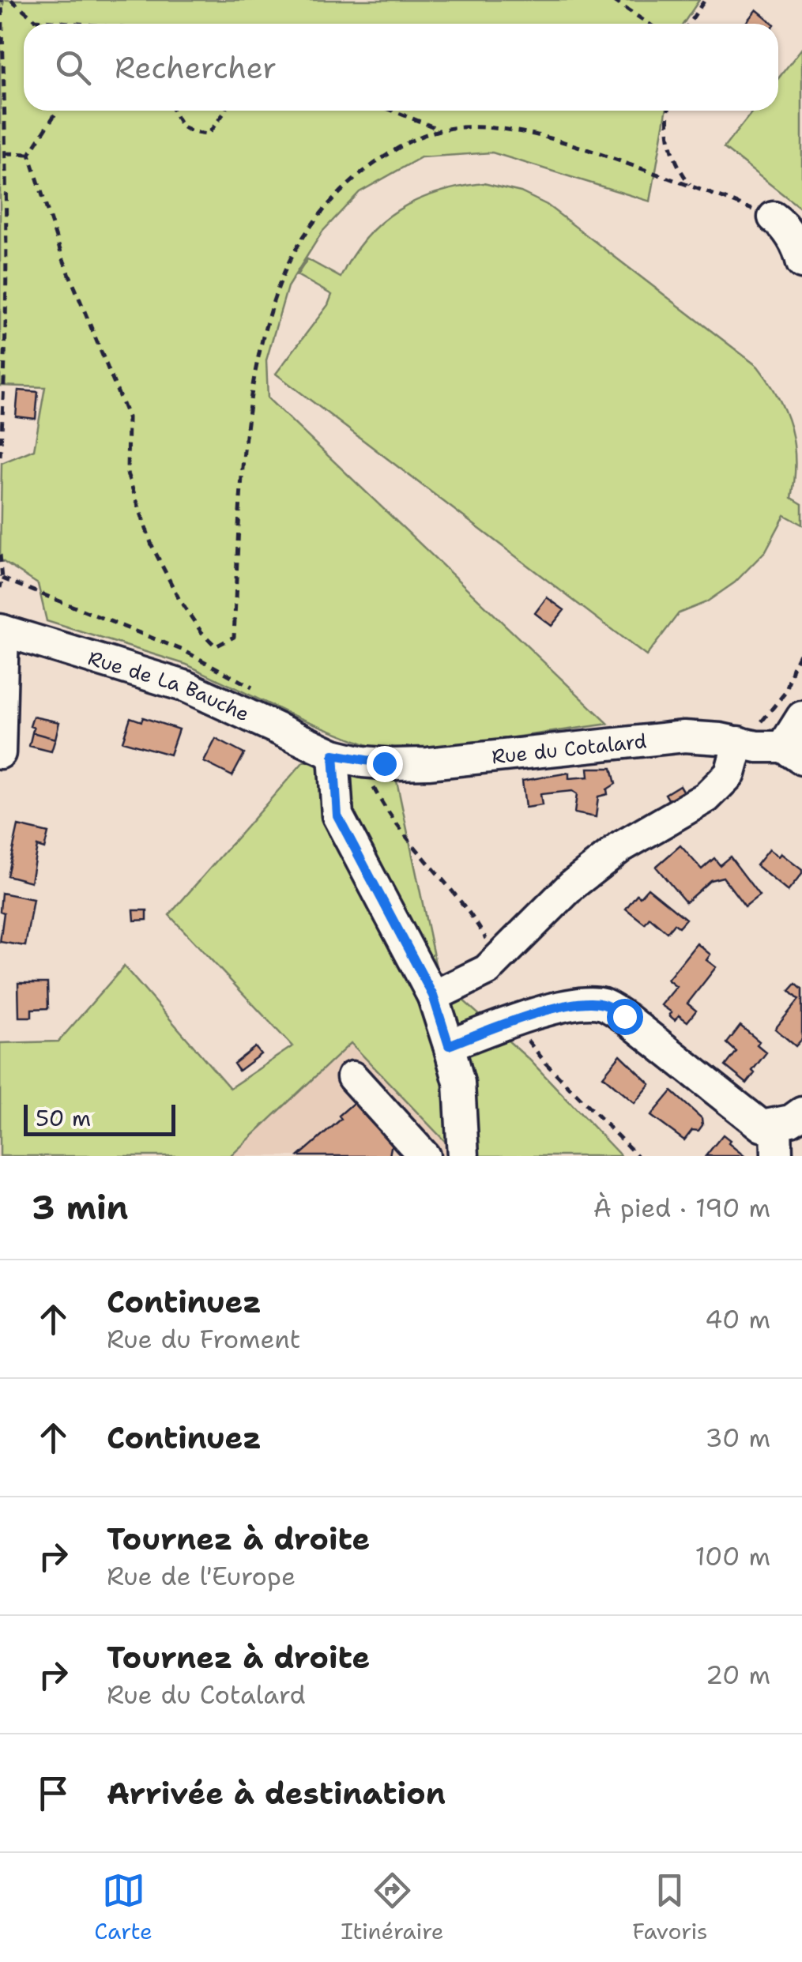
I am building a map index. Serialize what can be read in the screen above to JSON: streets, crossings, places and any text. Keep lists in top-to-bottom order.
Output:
{
  "streets": {
    "street": ["Rue de La Bauche", "Rue du Cotalard"]
  },
  "crossings": [
    ["Rue de La Bauche", "Rue du Cotalard"]
  ],
  "scale_bar": "50 m",
  "page": {
    "search": "Rechercher",
    "scale": "50 m",
    "heading": ["3 min", "À pied · 190 m"],
    "list": [
      ["Continuez", "Rue du Froment", "40 m"],
      ["Continuez", "30 m"],
      ["Tournez à droite", "Rue de l'Europe", "100 m"],
      ["Tournez à droite", "Rue du Cotalard", "20 m"],
      "Arrivée à destination"
    ],
    "nav": ["Carte", "Itinéraire", "Favoris"]
  }
}
